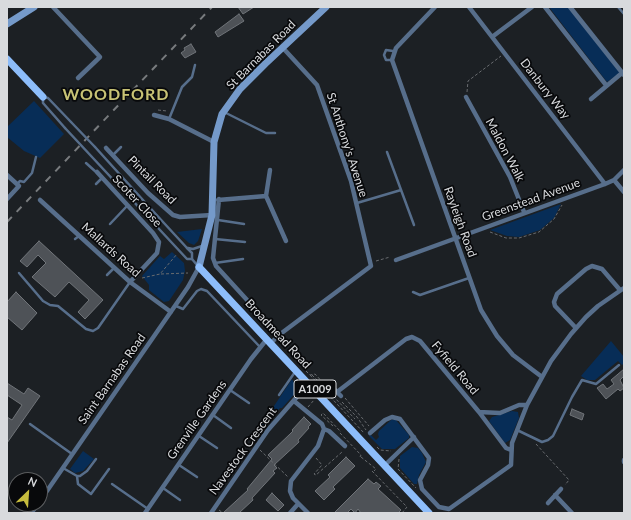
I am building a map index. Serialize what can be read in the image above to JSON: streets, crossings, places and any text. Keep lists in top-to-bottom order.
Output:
{
  "streets": {
    "main road": ["Broadmead Road", "A1009"],
    "street": [
      "St Barnabas Road",
      "Danbury Way",
      "St Anthony's Avenue",
      "Maldon Walk",
      "Pintail Road",
      "Greenstead Avenue",
      "Scoter Close",
      "Rayleigh Road",
      "Mallards Road",
      "Fyfield Road",
      "Saint Barnabas Road",
      "Grenville Gardens",
      "Navestock Crescent"
    ]
  },
  "crossings": [
    ["St Barnabas Road", "St Anthony's Avenue"],
    ["St Barnabas Road", "Pintail Road"],
    ["St Barnabas Road", "Broadmead Road"],
    ["St Barnabas Road", "Saint Barnabas Road"],
    ["Danbury Way", "Greenstead Avenue"],
    ["Maldon Walk", "Greenstead Avenue"],
    ["Greenstead Avenue", "Rayleigh Road"],
    ["Scoter Close", "Mallards Road"],
    ["Mallards Road", "Saint Barnabas Road"],
    ["Broadmead Road", "Saint Barnabas Road"],
    ["Broadmead Road", "Grenville Gardens"],
    ["Broadmead Road", "Navestock Crescent"]
  ],
  "districts": ["WOODFORD"],
  "north": "top right"
}
